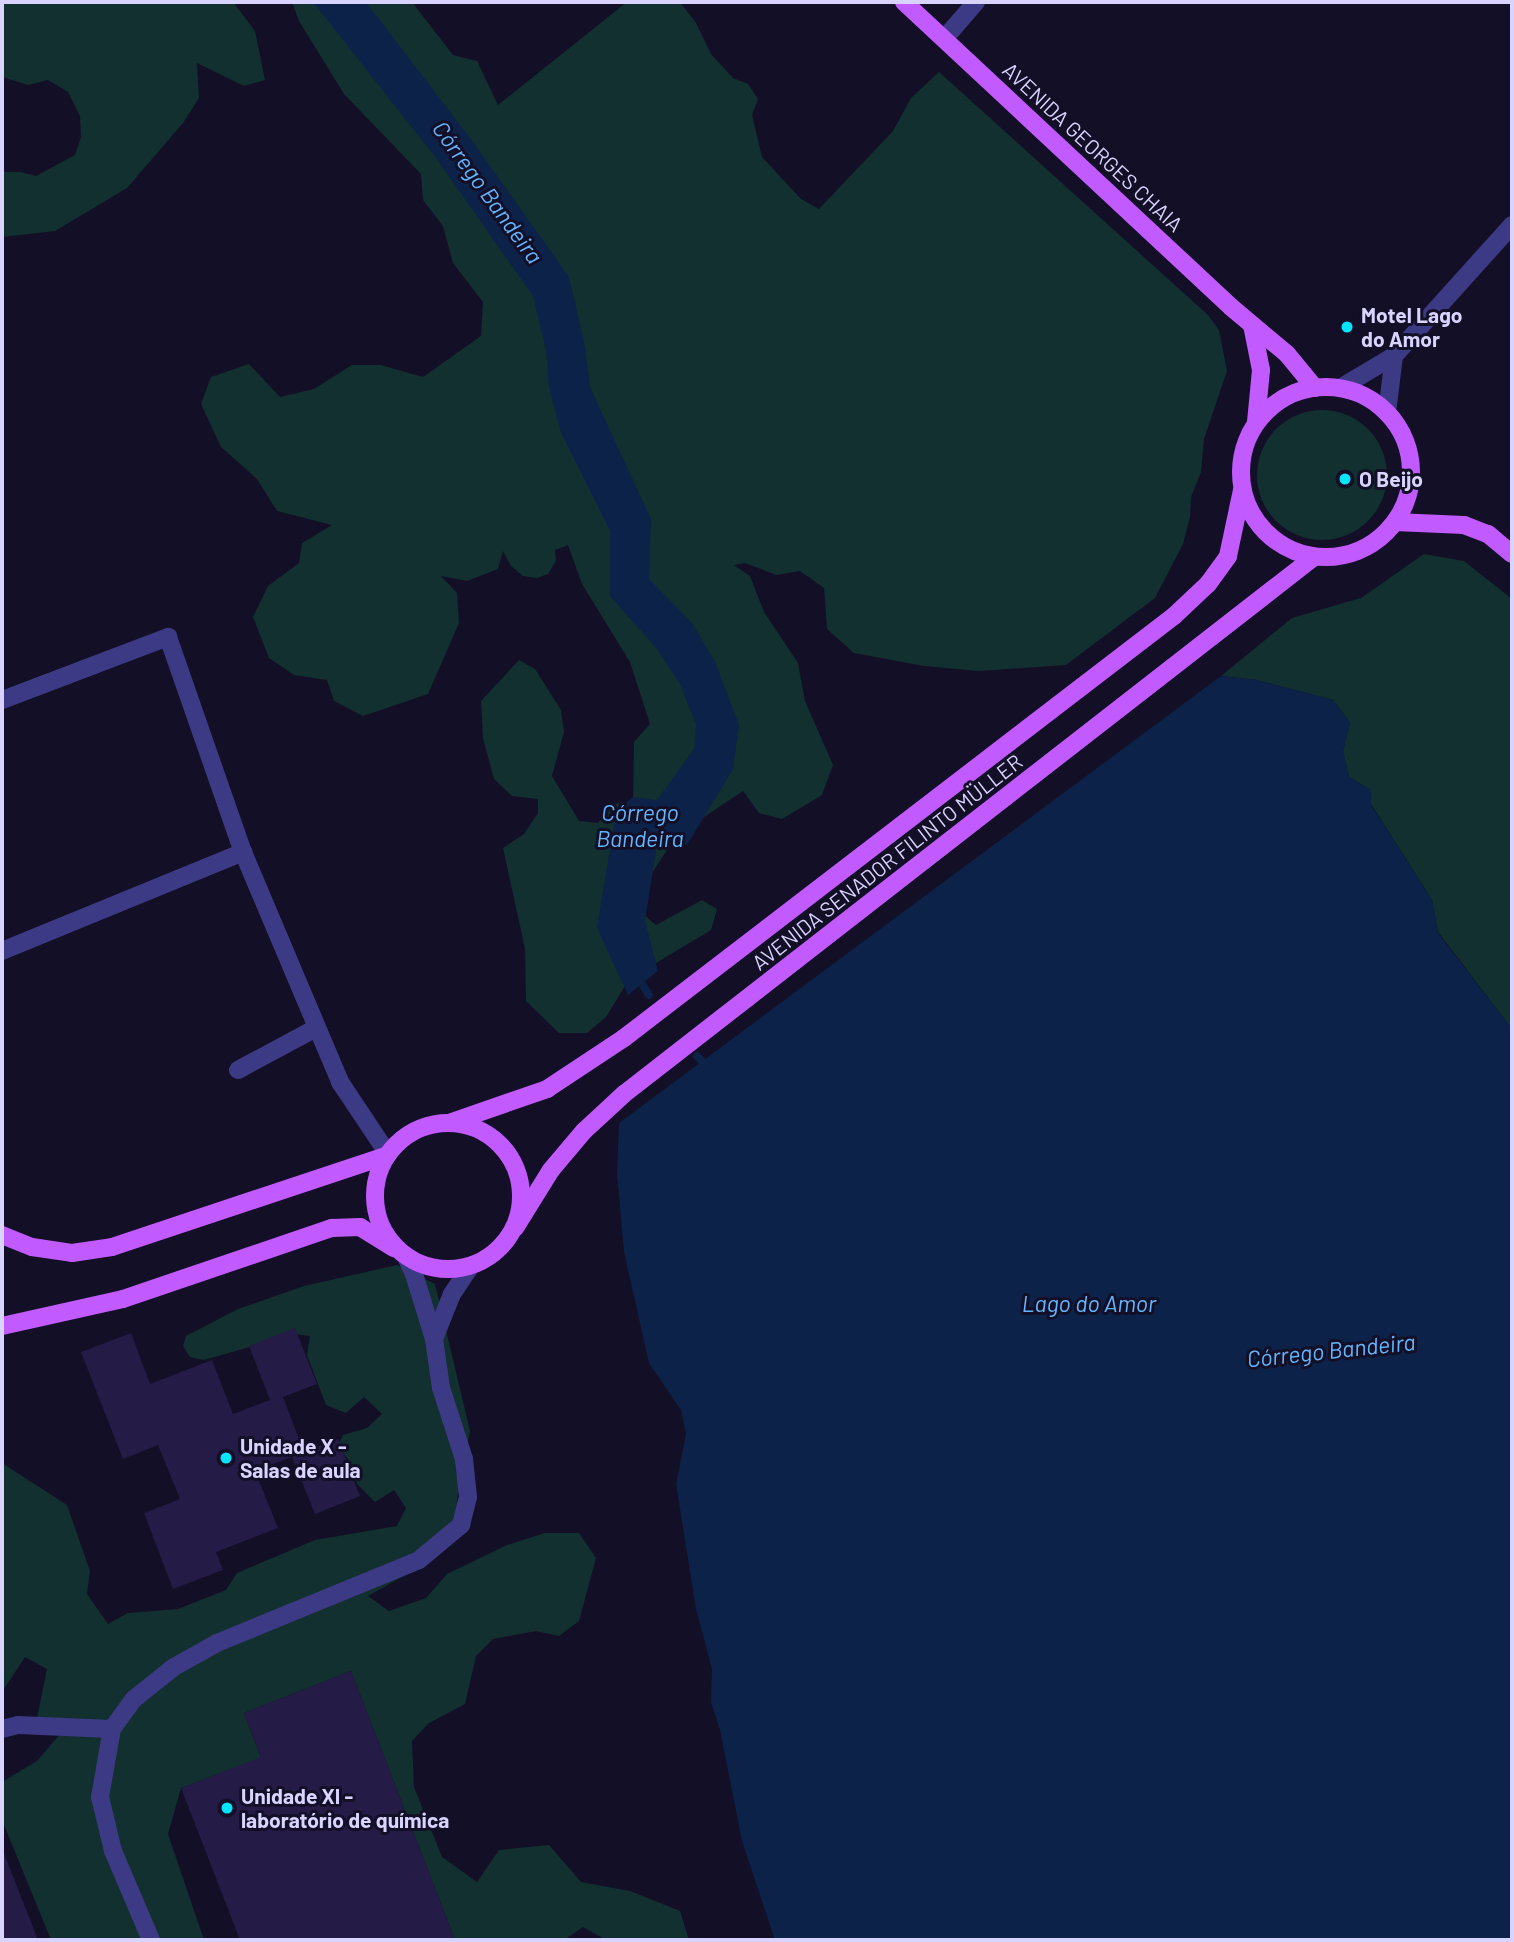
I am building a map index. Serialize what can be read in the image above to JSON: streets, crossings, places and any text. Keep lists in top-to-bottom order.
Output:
{
  "streets": {
    "main road": ["AVENIDA GEORGES CHAIA", "AVENIDA SENADOR FILINTO MÜLLER"]
  },
  "crossings": [
    ["AVENIDA GEORGES CHAIA", "AVENIDA SENADOR FILINTO MÜLLER"]
  ],
  "water": ["Córrego Bandeira", "Lago do Amor"],
  "places": [
    "Motel Lago do Amor",
    "O Beijo",
    "Unidade X - Salas de aula",
    "Unidade XI - laboratório de química"
  ]
}
